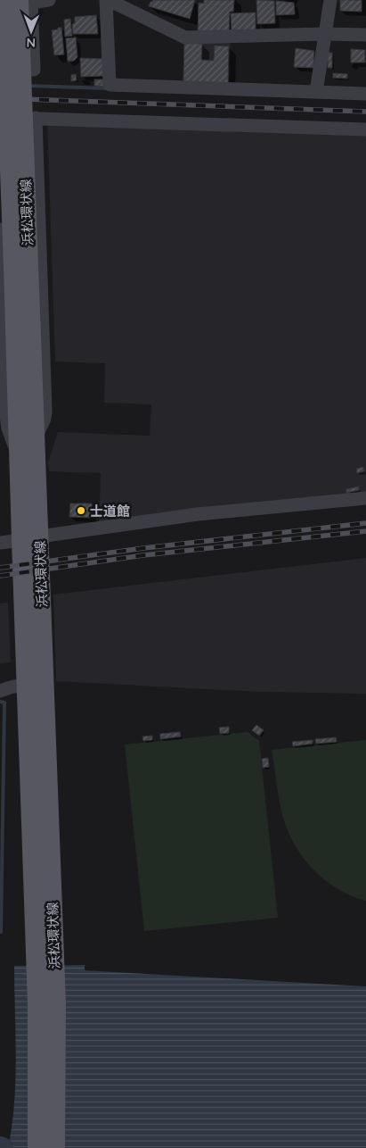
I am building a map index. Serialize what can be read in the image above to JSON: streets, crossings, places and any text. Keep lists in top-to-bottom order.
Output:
{
  "streets": {
    "main road": ["浜松環状線"]
  },
  "places": ["士道館"],
  "north": "bottom"
}
